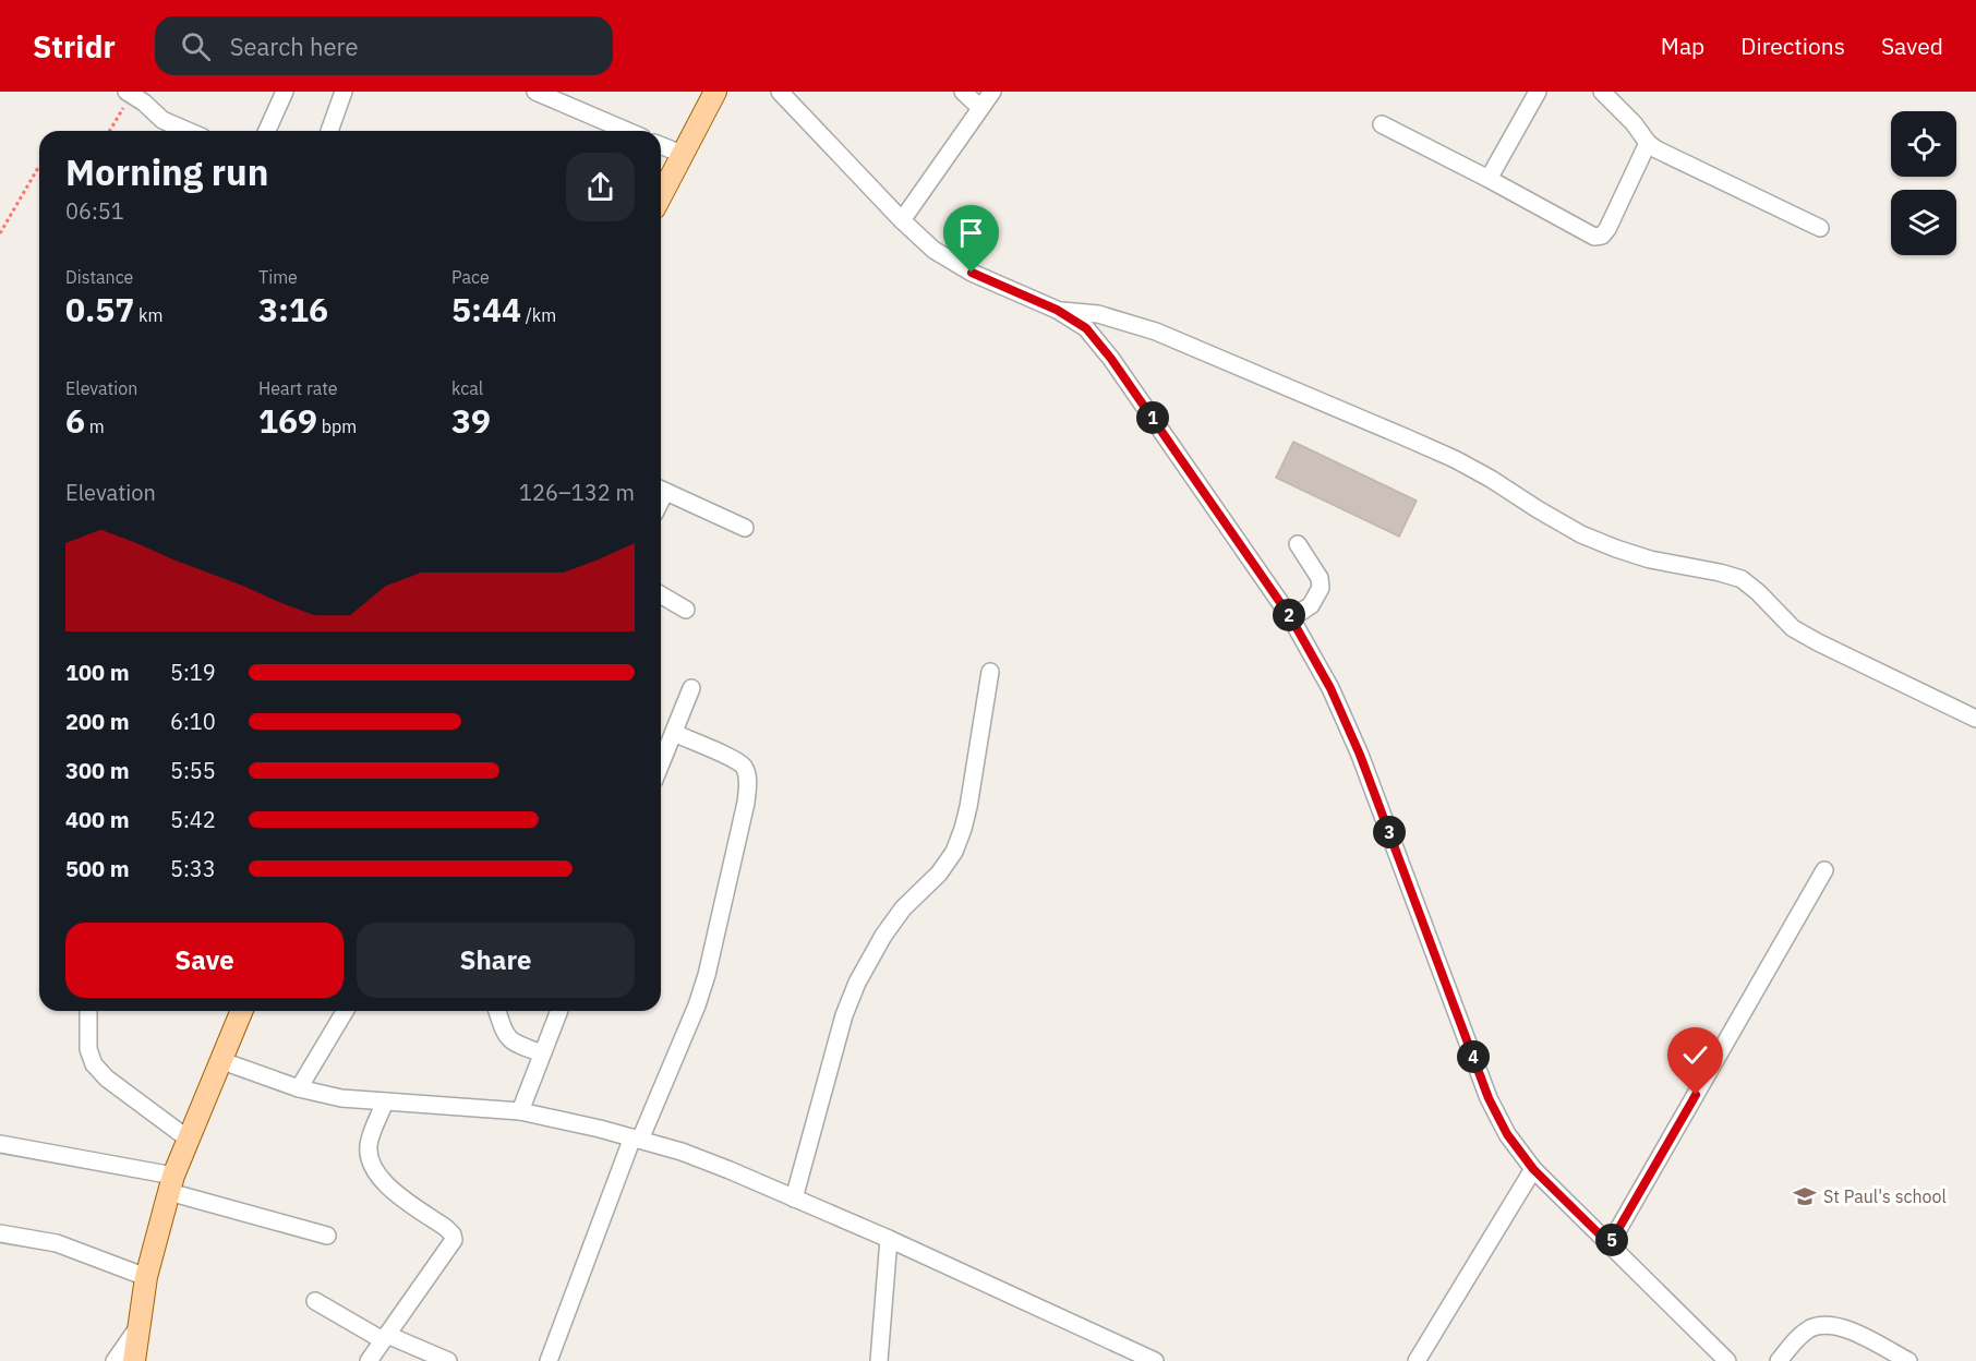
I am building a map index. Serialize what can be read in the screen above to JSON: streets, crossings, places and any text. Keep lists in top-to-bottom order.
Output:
{
  "places": {
    "school or university": ["St Paul's school"]
  },
  "page": {
    "header": "Stridr",
    "search": "Search here",
    "nav": ["Map", "Directions", "Saved"],
    "heading": ["Morning run", "06:51"],
    "stats": [
      ["Distance", "0.57 km"],
      ["Time", "3:16"],
      ["Pace", "5:44 /km"],
      ["Elevation", "6 m"],
      ["Heart rate", "169 bpm"],
      ["kcal", "39"]
    ],
    "pins": [
      "1",
      "2",
      "3",
      "4",
      "5"
    ],
    "chart": ["Elevation", "126–132 m"],
    "list": [
      {
        "name": "100 m",
        "note": "5:19"
      },
      {
        "name": "200 m",
        "note": "6:10"
      },
      {
        "name": "300 m",
        "note": "5:55"
      },
      {
        "name": "400 m",
        "note": "5:42"
      },
      {
        "name": "500 m",
        "note": "5:33"
      }
    ],
    "buttons": ["Save", "Share"]
  }
}
